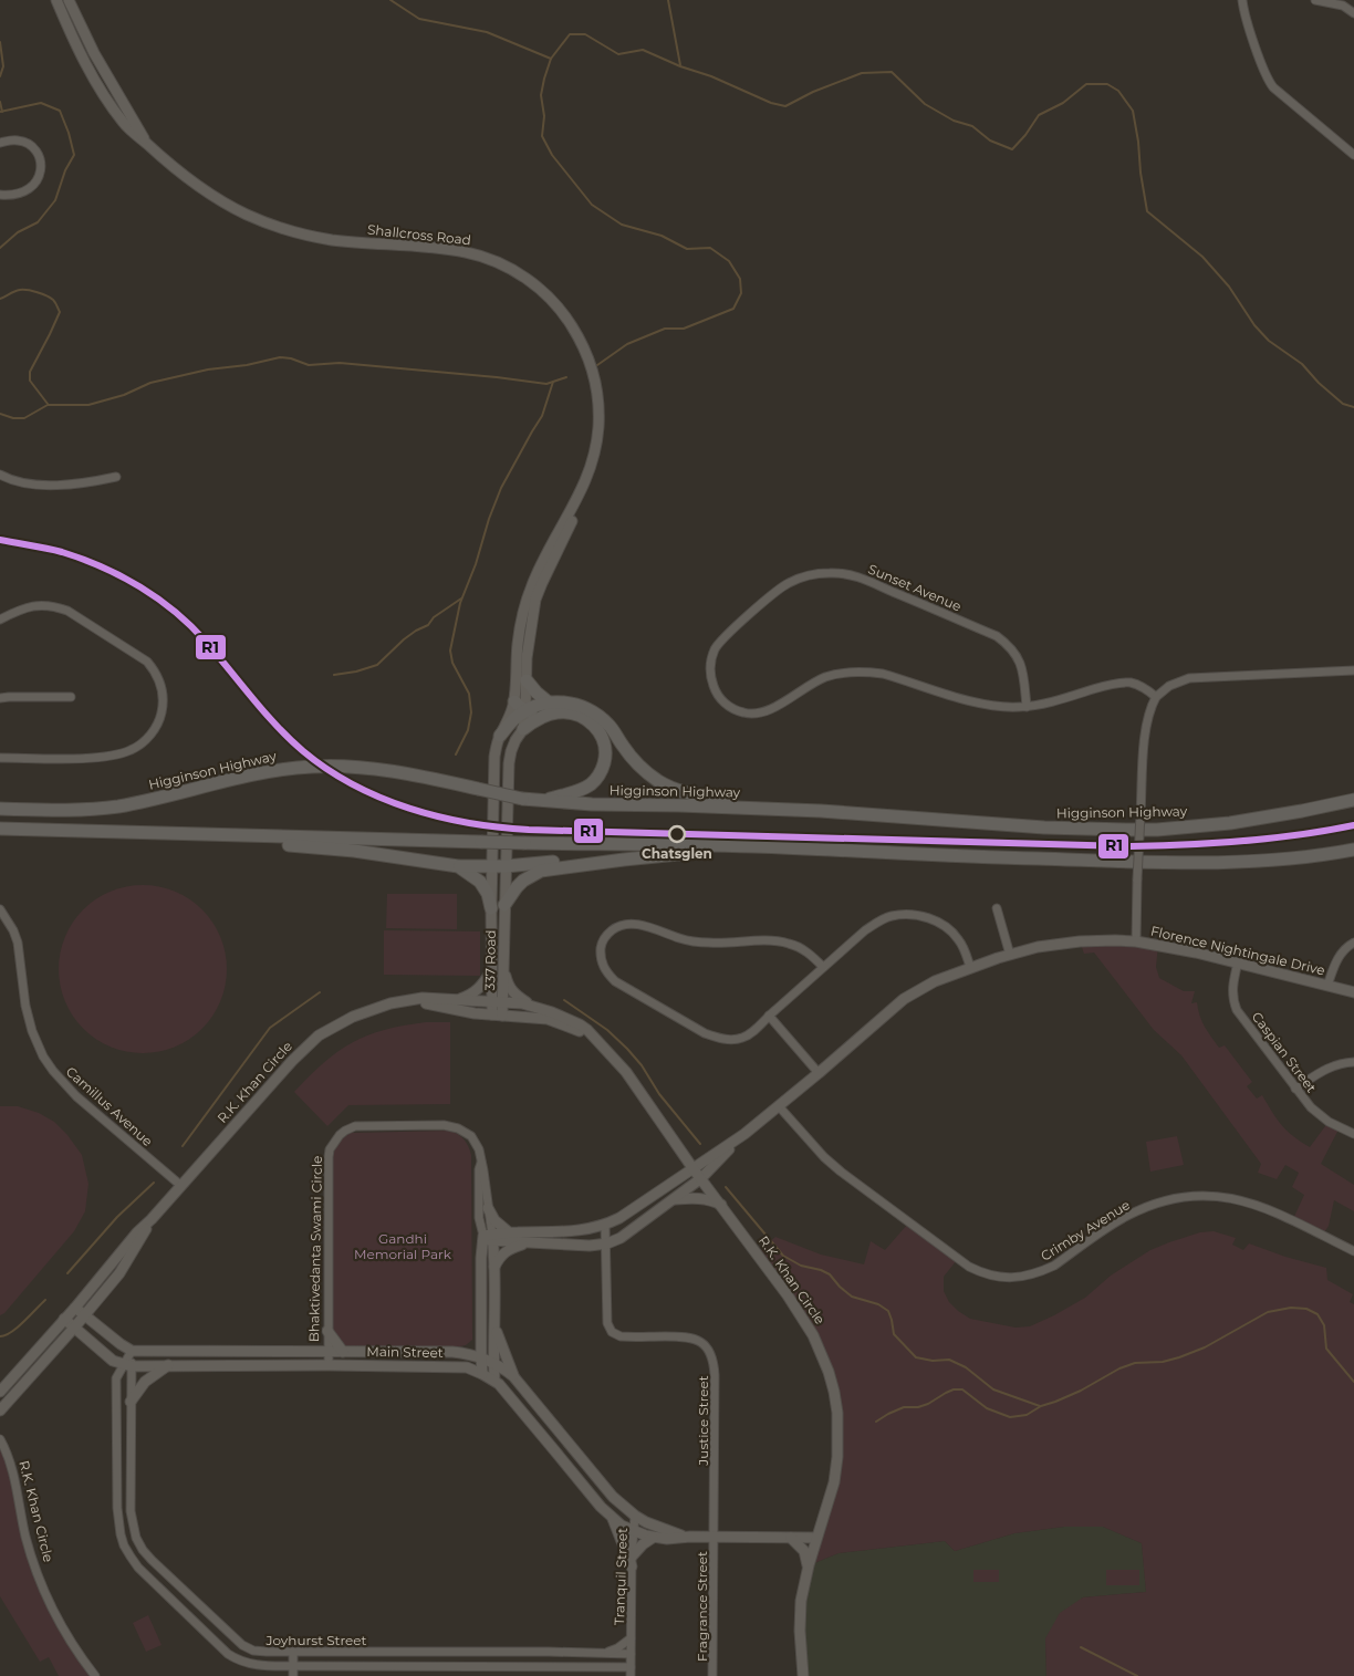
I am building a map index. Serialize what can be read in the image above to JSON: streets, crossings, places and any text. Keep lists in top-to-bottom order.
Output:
{
  "streets": {
    "highway": ["Higginson Highway"],
    "street": [
      "Shallcross Road",
      "Sunset Avenue",
      "Florence Nightingale Drive",
      "337 Road",
      "Caspian Street",
      "R.K. Khan Circle",
      "Camillus Avenue",
      "Crimby Avenue",
      "Bhaktivedanta Swami Circle",
      "Main Street",
      "Justice Street",
      "Tranquil Street",
      "Fragrance Street",
      "Joyhurst Street"
    ]
  },
  "crossings": [
    ["Shallcross Road", "337 Road"],
    ["Florence Nightingale Drive", "Caspian Street"],
    ["Florence Nightingale Drive", "R.K. Khan Circle"],
    ["Florence Nightingale Drive", "Crimby Avenue"],
    ["337 Road", "R.K. Khan Circle"],
    ["R.K. Khan Circle", "Camillus Avenue"],
    ["R.K. Khan Circle", "Main Street"],
    ["Bhaktivedanta Swami Circle", "Main Street"],
    ["Main Street", "Justice Street"],
    ["Main Street", "Tranquil Street"],
    ["Main Street", "Fragrance Street"],
    ["Main Street", "Joyhurst Street"],
    ["Justice Street", "Fragrance Street"],
    ["Tranquil Street", "Joyhurst Street"]
  ],
  "parks": ["Gandhi Memorial Park"],
  "places": ["Chatsglen"],
  "lines": ["transit line R1"]
}
